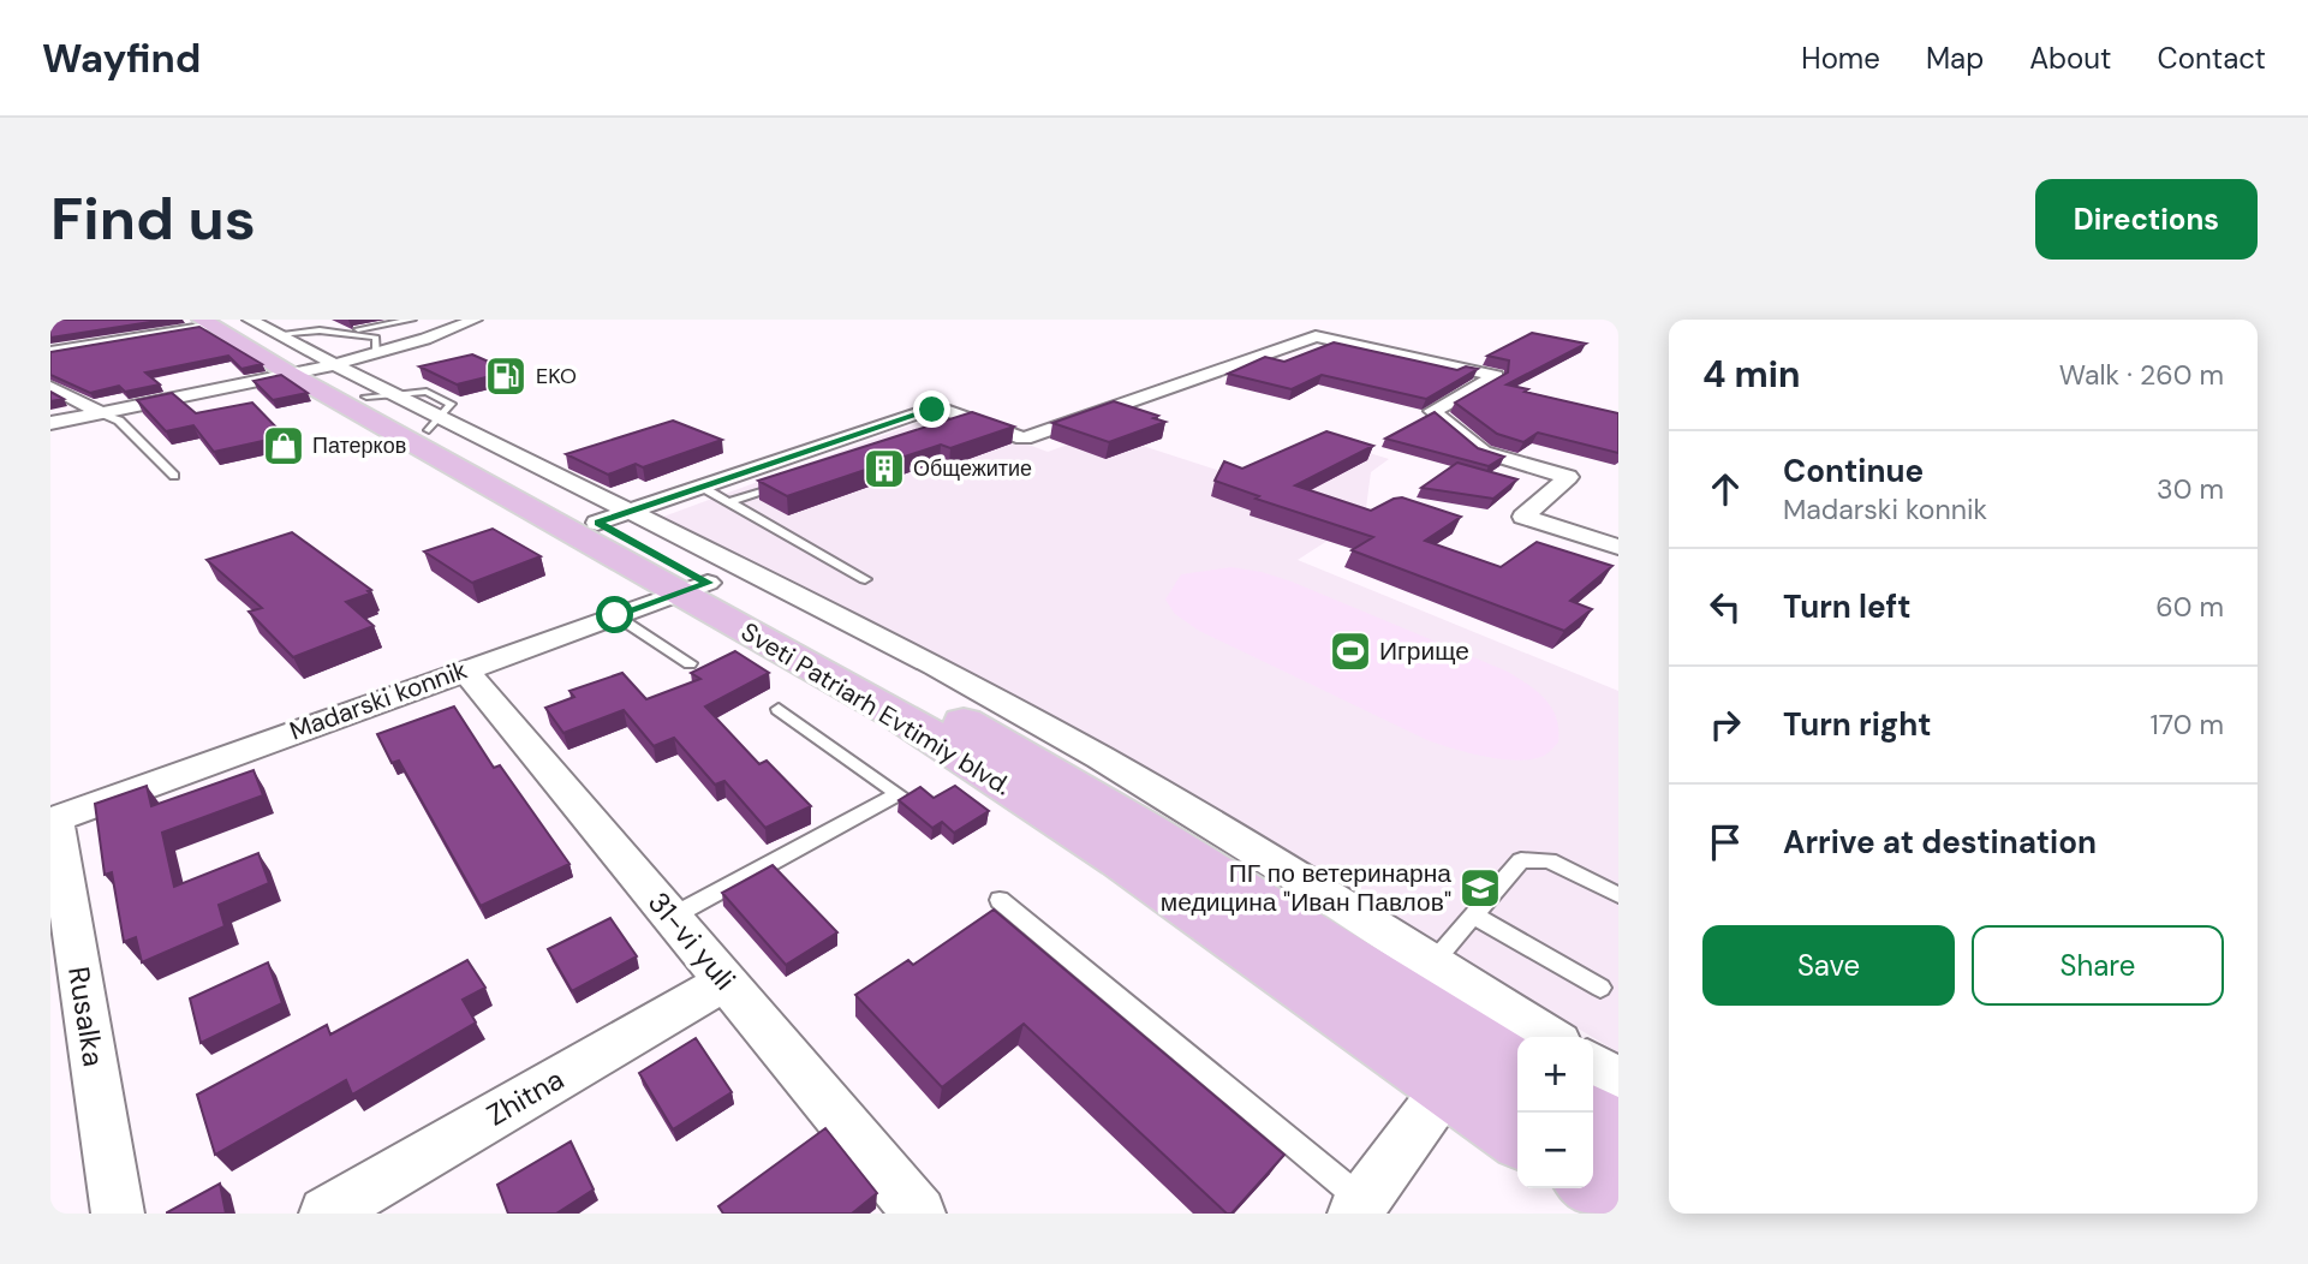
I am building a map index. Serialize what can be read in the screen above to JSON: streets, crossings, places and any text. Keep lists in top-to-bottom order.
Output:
{
  "streets": {
    "main road": ["Sveti Patriarh Evtimiy blvd."],
    "street": [
      "Madarski konnik",
      "31-vi yuli",
      "Rusalka",
      "Zhitna"
    ]
  },
  "crossings": [
    ["Madarski konnik", "Sveti Patriarh Evtimiy blvd."],
    ["Madarski konnik", "31-vi yuli"],
    ["Madarski konnik", "Rusalka"],
    ["31-vi yuli", "Zhitna"]
  ],
  "places": {
    "fuel station": ["EKO"],
    "shop": ["Патерков"],
    "building": ["Общежитие"],
    "sports": ["Игрище"],
    "school or university": ["ПГ по ветеринарна медицина \"Иван Павлов\""]
  },
  "page": {
    "header": "Wayfind",
    "nav": [
      "Home",
      "Map",
      "About",
      "Contact"
    ],
    "buttons": [
      "Directions",
      ["Save", "Share"]
    ],
    "title": "Find us",
    "heading": ["4 min", "Walk · 260 m"],
    "list": [
      ["Continue", "Madarski konnik", "30 m"],
      ["Turn left", "60 m"],
      ["Turn right", "170 m"],
      "Arrive at destination"
    ],
    "map_buttons": ["+", "−"]
  }
}
